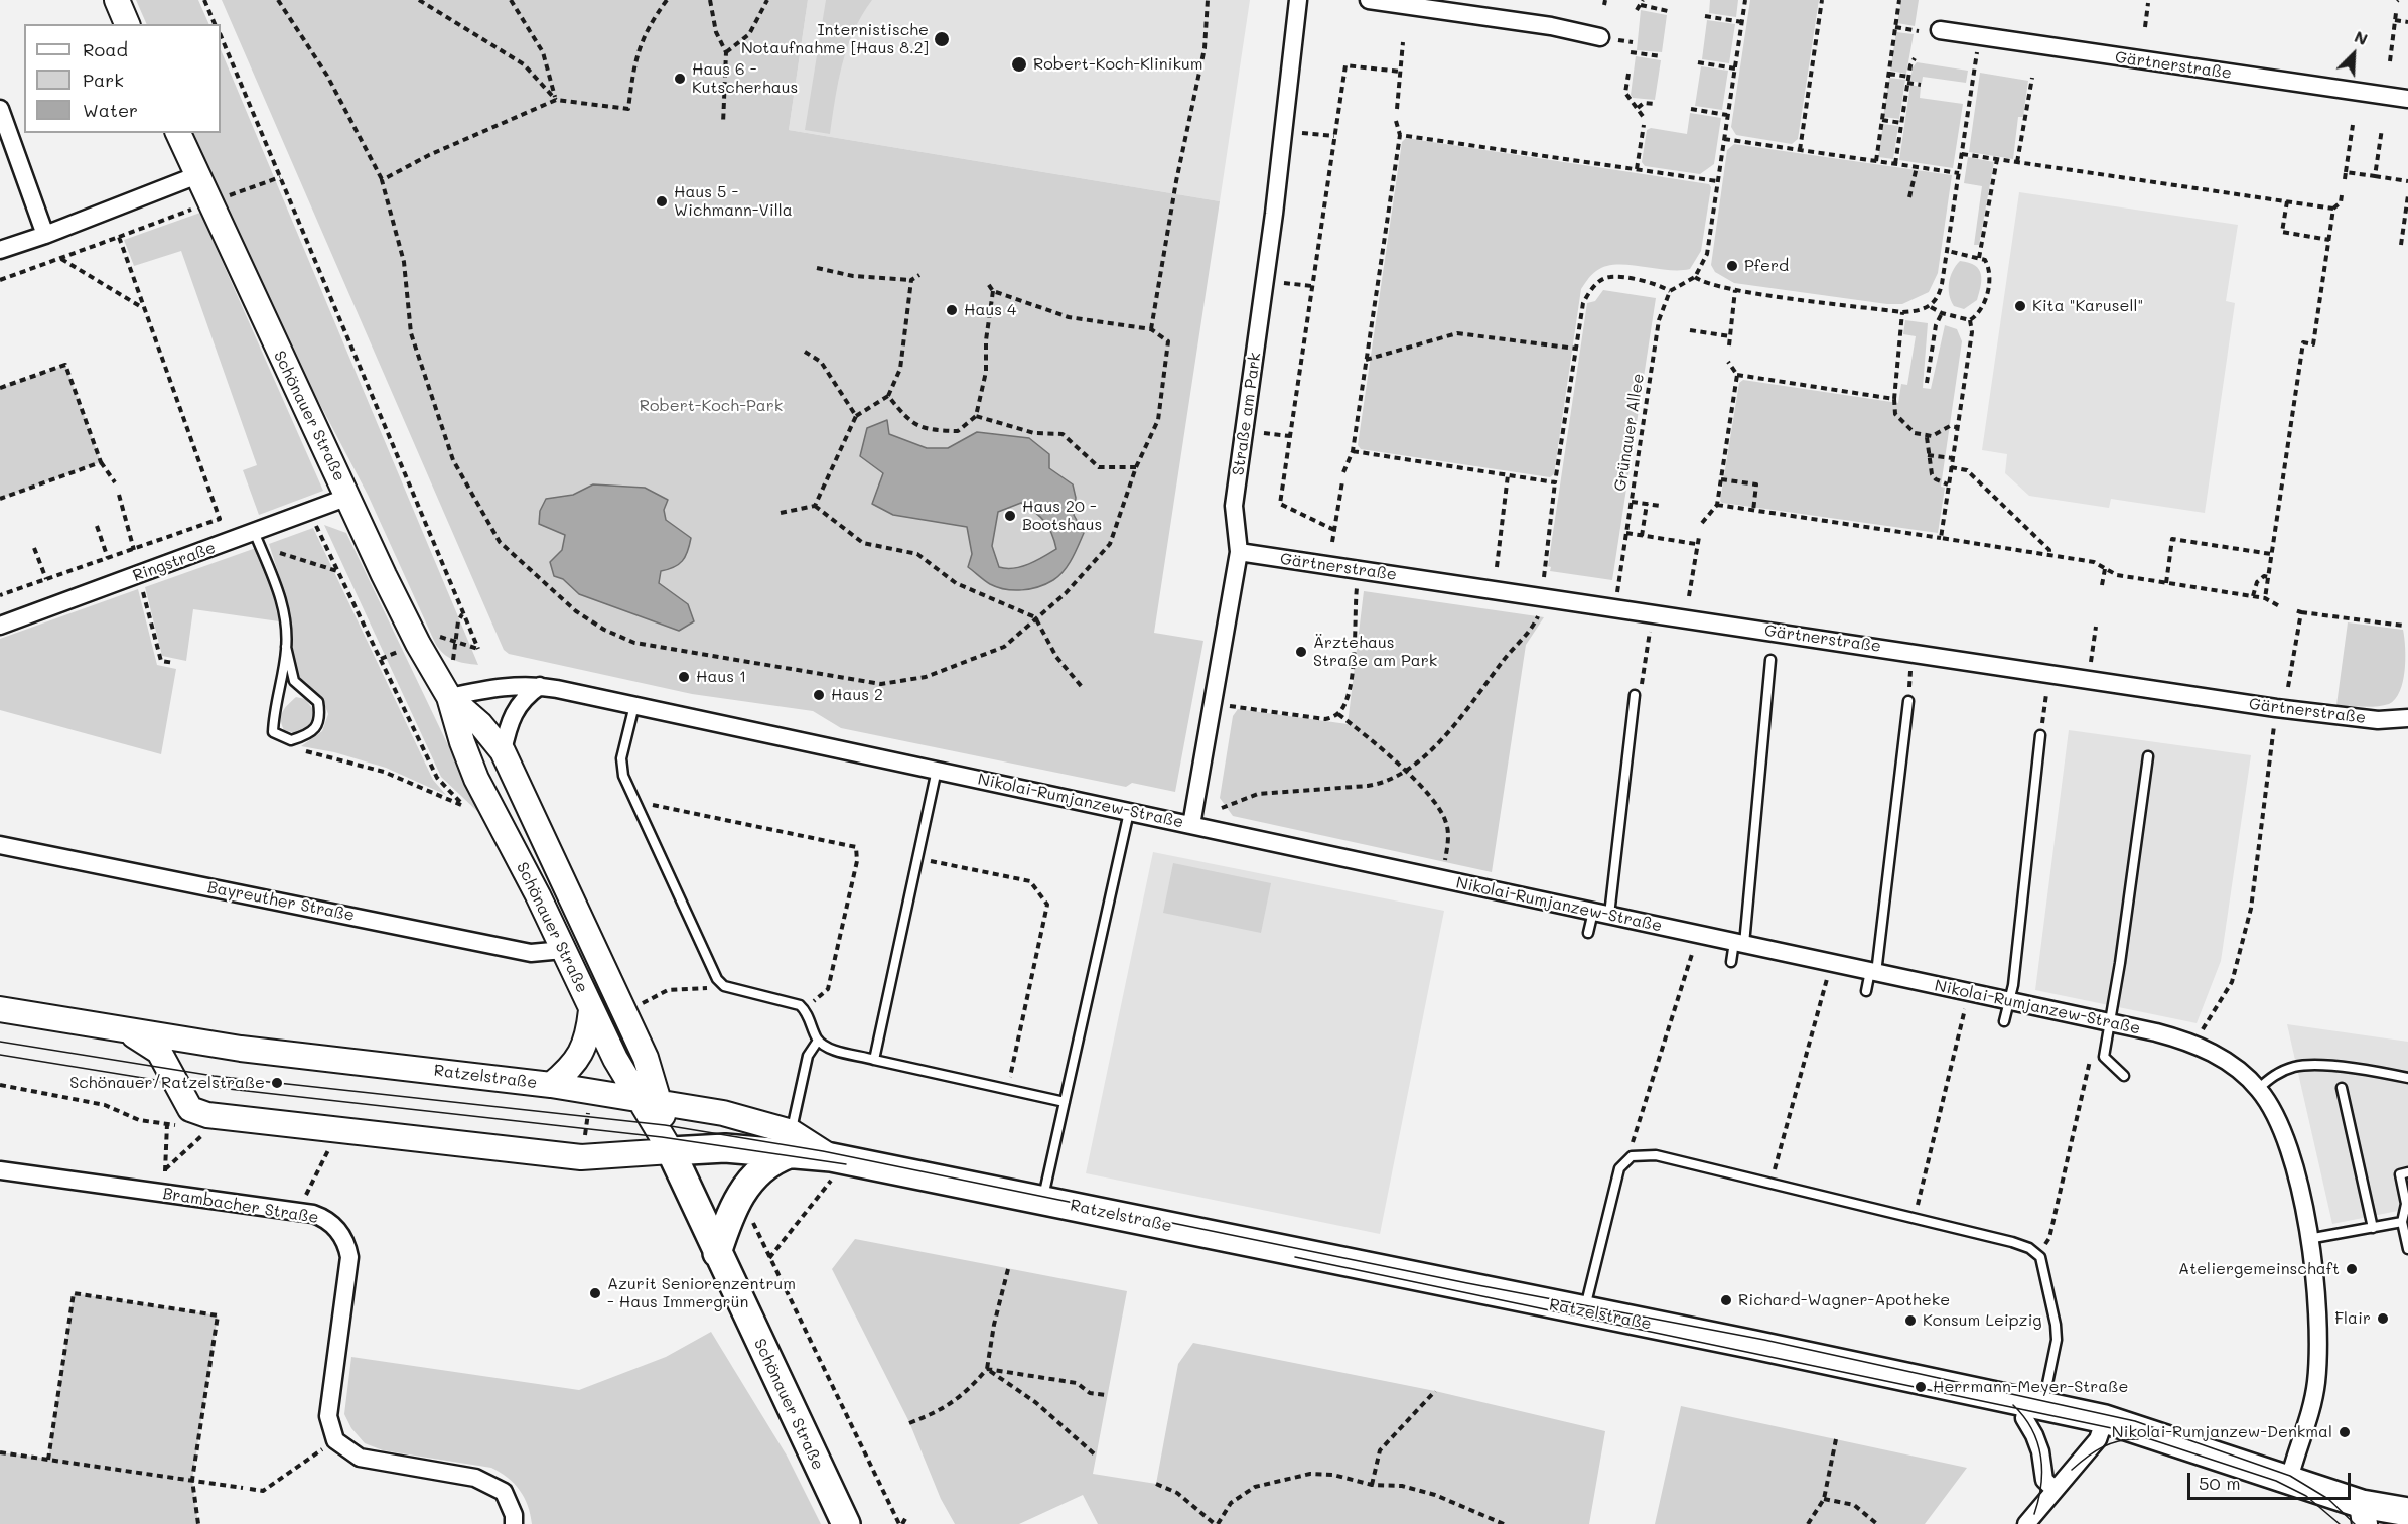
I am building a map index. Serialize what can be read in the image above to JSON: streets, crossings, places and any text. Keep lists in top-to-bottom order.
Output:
{
  "streets": {
    "main road": ["Schönauer Straße", "Ratzelstraße"],
    "street": [
      "Gärtnerstraße",
      "Straße am Park",
      "Ringstraße",
      "Nikolai-Rumjanzew-Straße",
      "Bayreuther Straße",
      "Brambacher Straße"
    ],
    "path": ["Grünauer Allee"]
  },
  "crossings": [
    ["Gärtnerstraße", "Straße am Park"],
    ["Gärtnerstraße", "Grünauer Allee"],
    ["Straße am Park", "Nikolai-Rumjanzew-Straße"],
    ["Schönauer Straße", "Ringstraße"],
    ["Schönauer Straße", "Nikolai-Rumjanzew-Straße"],
    ["Schönauer Straße", "Bayreuther Straße"],
    ["Schönauer Straße", "Ratzelstraße"],
    ["Nikolai-Rumjanzew-Straße", "Ratzelstraße"]
  ],
  "parks": ["Robert-Koch-Park"],
  "places": [
    "Internistische Notaufnahme [Haus 8.2]",
    "Robert-Koch-Klinikum",
    "Haus 6 - Kutscherhaus",
    "Haus 5 - Wichmann-Villa",
    "Pferd",
    "Kita \"Karusell\"",
    "Haus 4",
    "Haus 20 - Bootshaus",
    "Ärztehaus Straße am Park",
    "Haus 1",
    "Haus 2",
    "Schönauer/Ratzelstraße",
    "Ateliergemeinschaft",
    "Azurit Seniorenzentrum - Haus Immergrün",
    "Richard-Wagner-Apotheke",
    "Flair",
    "Konsum Leipzig",
    "Herrmann-Meyer-Straße",
    "Nikolai-Rumjanzew-Denkmal"
  ],
  "legend": ["Road", "Park", "Water"],
  "scale_bar": "50 m",
  "north": "top right"
}
